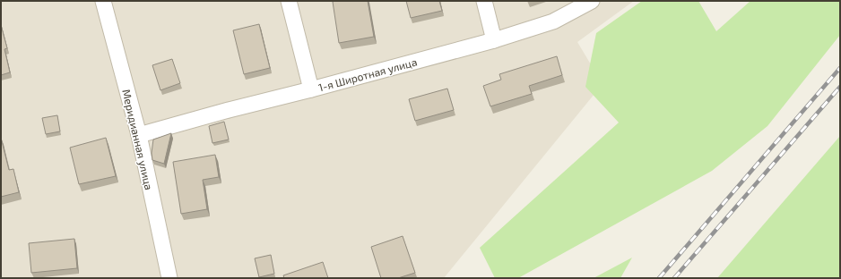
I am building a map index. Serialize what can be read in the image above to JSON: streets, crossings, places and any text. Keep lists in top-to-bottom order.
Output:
{
  "streets": {
    "street": ["1-я Широтная улица", "Меридианная улица"]
  },
  "crossings": [
    ["1-я Широтная улица", "Меридианная улица"]
  ]
}
